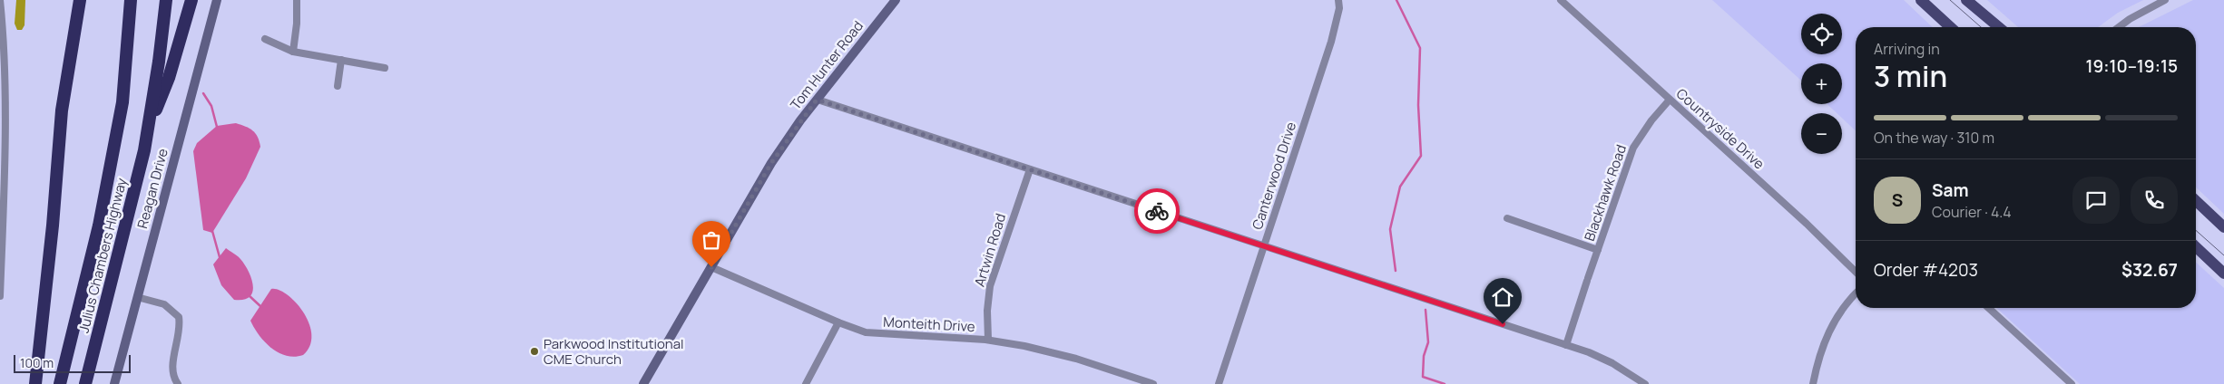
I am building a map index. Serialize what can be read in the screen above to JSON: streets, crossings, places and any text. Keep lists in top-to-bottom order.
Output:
{
  "streets": {
    "highway": ["Julius Chambers Highway"],
    "street": [
      "Tom Hunter Road",
      "Countryside Drive",
      "Canterwood Drive",
      "Reagan Drive",
      "Blackhawk Road",
      "Artwin Road",
      "Monteith Drive"
    ]
  },
  "crossings": [
    ["Tom Hunter Road", "Monteith Drive"],
    ["Countryside Drive", "Blackhawk Road"],
    ["Artwin Road", "Monteith Drive"]
  ],
  "places": ["Parkwood Institutional CME Church"],
  "scale_bar": "100 m",
  "page": {
    "map_buttons": ["+", "−"],
    "heading": ["3 min", "Arriving in", "19:10–19:15"],
    "panel": [
      "Sam",
      "Courier · 4.4",
      "Order #4203",
      "$32.67"
    ],
    "bar": "On the way · 310 m",
    "round": "S",
    "scale": "100 m"
  }
}
